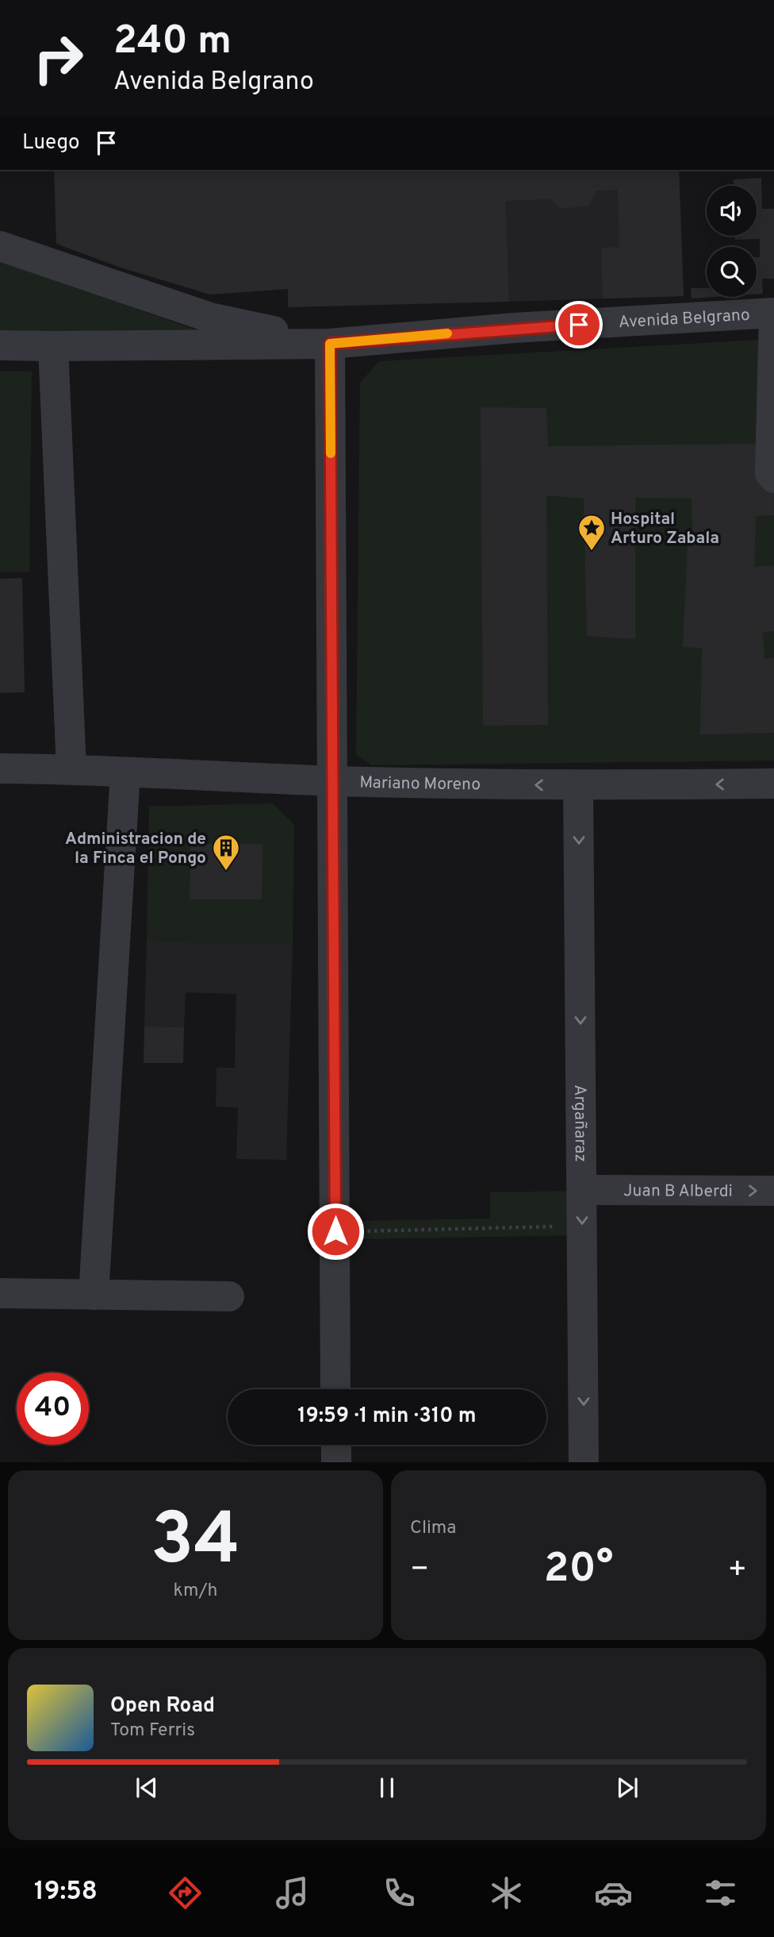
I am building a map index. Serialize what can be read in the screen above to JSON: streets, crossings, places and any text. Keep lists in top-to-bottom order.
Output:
{
  "streets": {
    "street": [
      "Avenida Belgrano",
      "Mariano Moreno",
      "Argañaraz",
      "Juan B Alberdi"
    ]
  },
  "crossings": [
    ["Mariano Moreno", "Argañaraz"],
    ["Argañaraz", "Juan B Alberdi"]
  ],
  "one_way": ["Mariano Moreno", "Juan B Alberdi"],
  "places": {
    "place": ["Hospital Arturo Zabala"],
    "building": ["Administracion de la Finca el Pongo"]
  },
  "page": {
    "turn": ["240 m", "Avenida Belgrano"],
    "then": "Luego",
    "limit": "40",
    "trip": "19:59 · 1 min · 310 m",
    "tile": [
      ["34", "km/h"],
      "Clima"
    ],
    "heat": ["−", "20°", "+"],
    "song": ["Open Road", "Tom Ferris"],
    "tabs": "19:58"
  }
}
